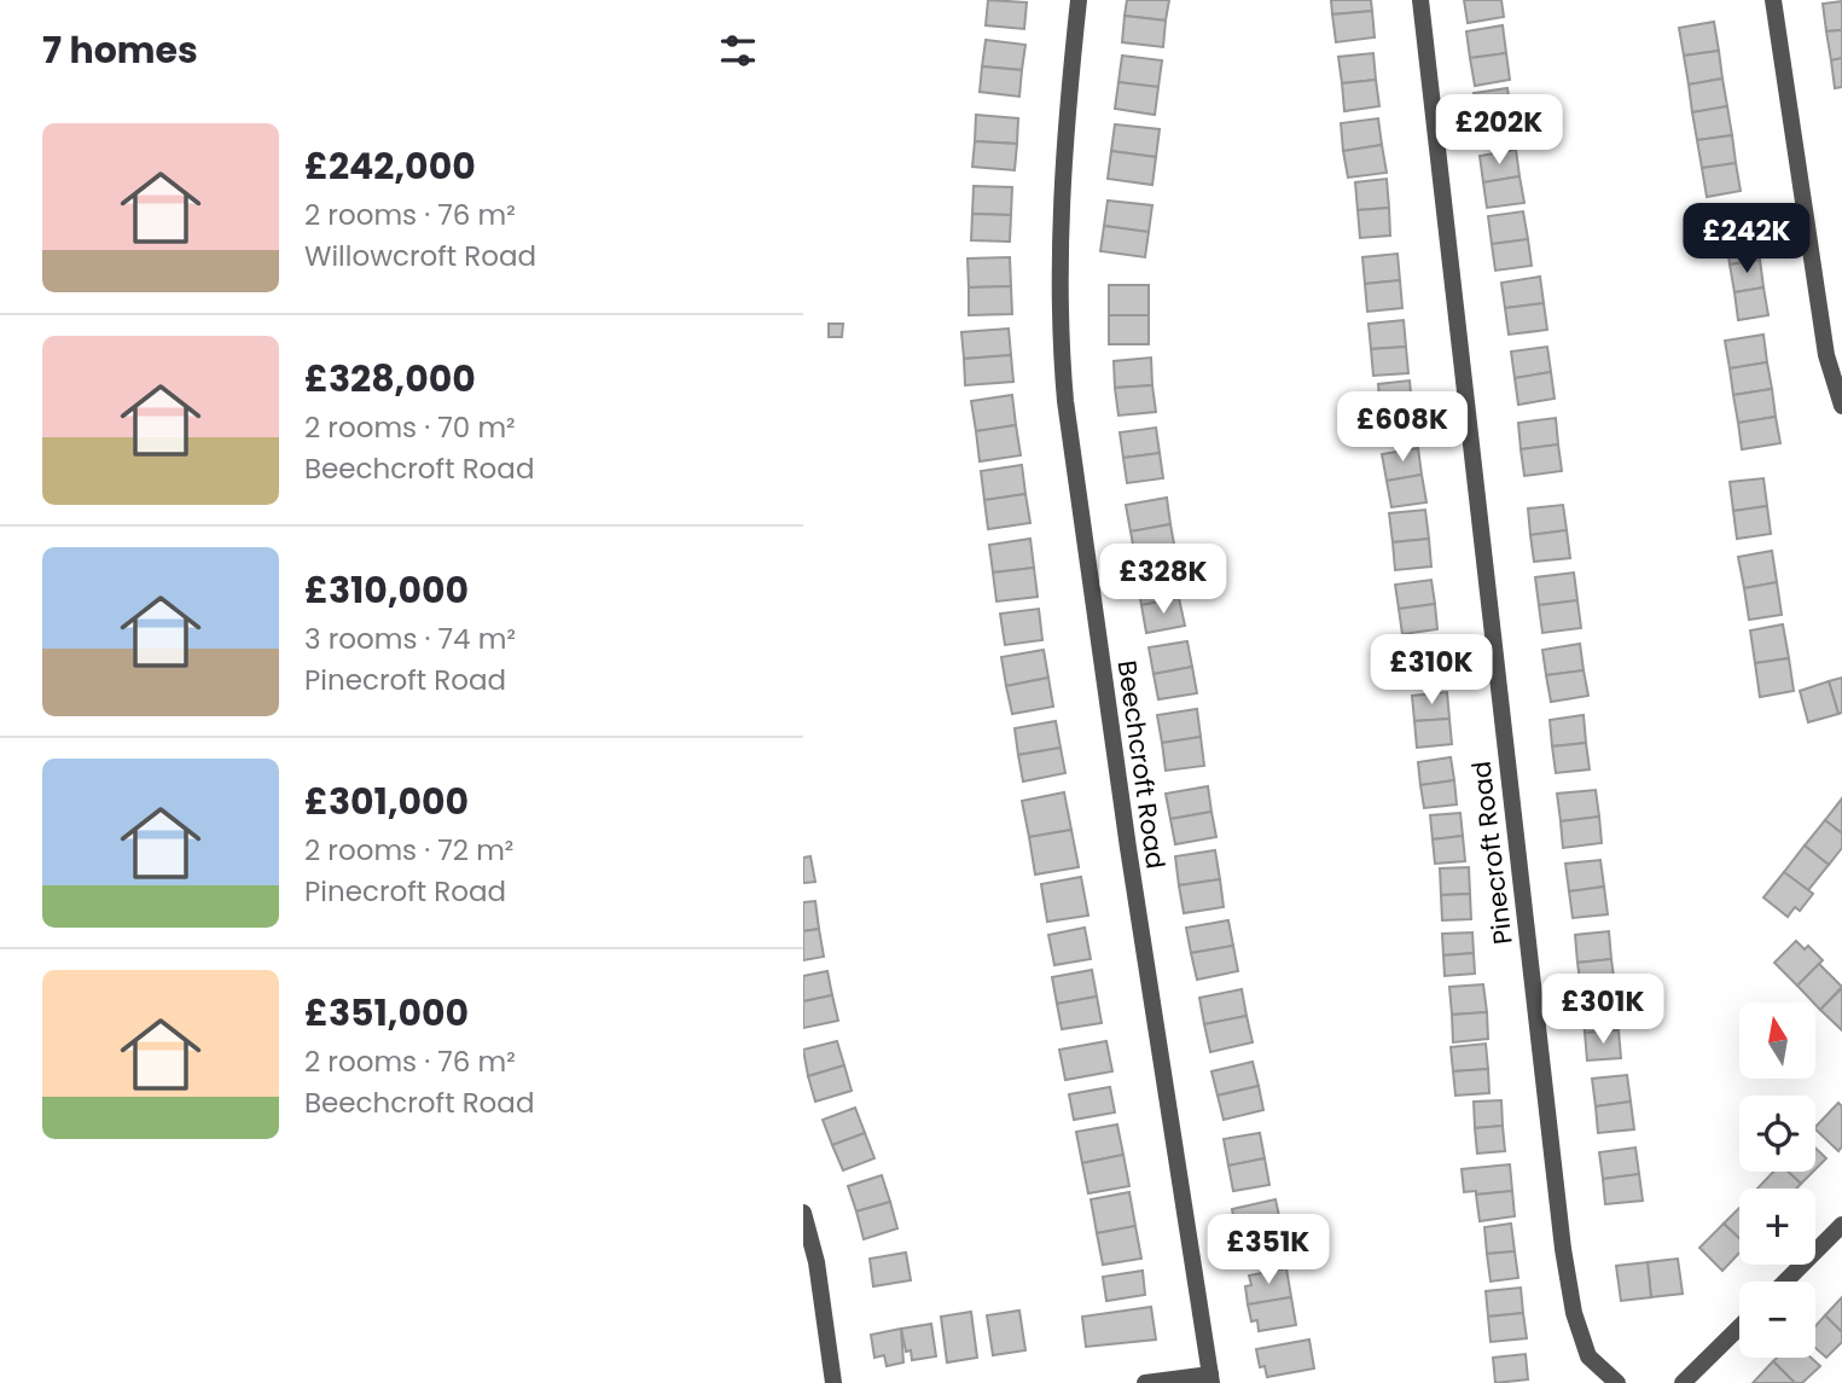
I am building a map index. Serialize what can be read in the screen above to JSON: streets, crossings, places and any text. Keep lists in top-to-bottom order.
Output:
{
  "streets": {
    "street": ["Beechcroft Road", "Pinecroft Road"]
  },
  "north": "top",
  "page": {
    "heading": "7 homes",
    "price": [
      "£202K",
      "£242K",
      "£608K",
      "£328K",
      "£310K",
      "£301K",
      "£351K"
    ],
    "list": [
      {
        "name": "£242,000",
        "note": "2 rooms · 76 m² · Willowcroft Road"
      },
      {
        "name": "£328,000",
        "note": "2 rooms · 70 m² · Beechcroft Road"
      },
      {
        "name": "£310,000",
        "note": "3 rooms · 74 m² · Pinecroft Road"
      },
      {
        "name": "£301,000",
        "note": "2 rooms · 72 m² · Pinecroft Road"
      },
      {
        "name": "£351,000",
        "note": "2 rooms · 76 m² · Beechcroft Road"
      }
    ],
    "map_buttons": ["+", "−"]
  }
}
